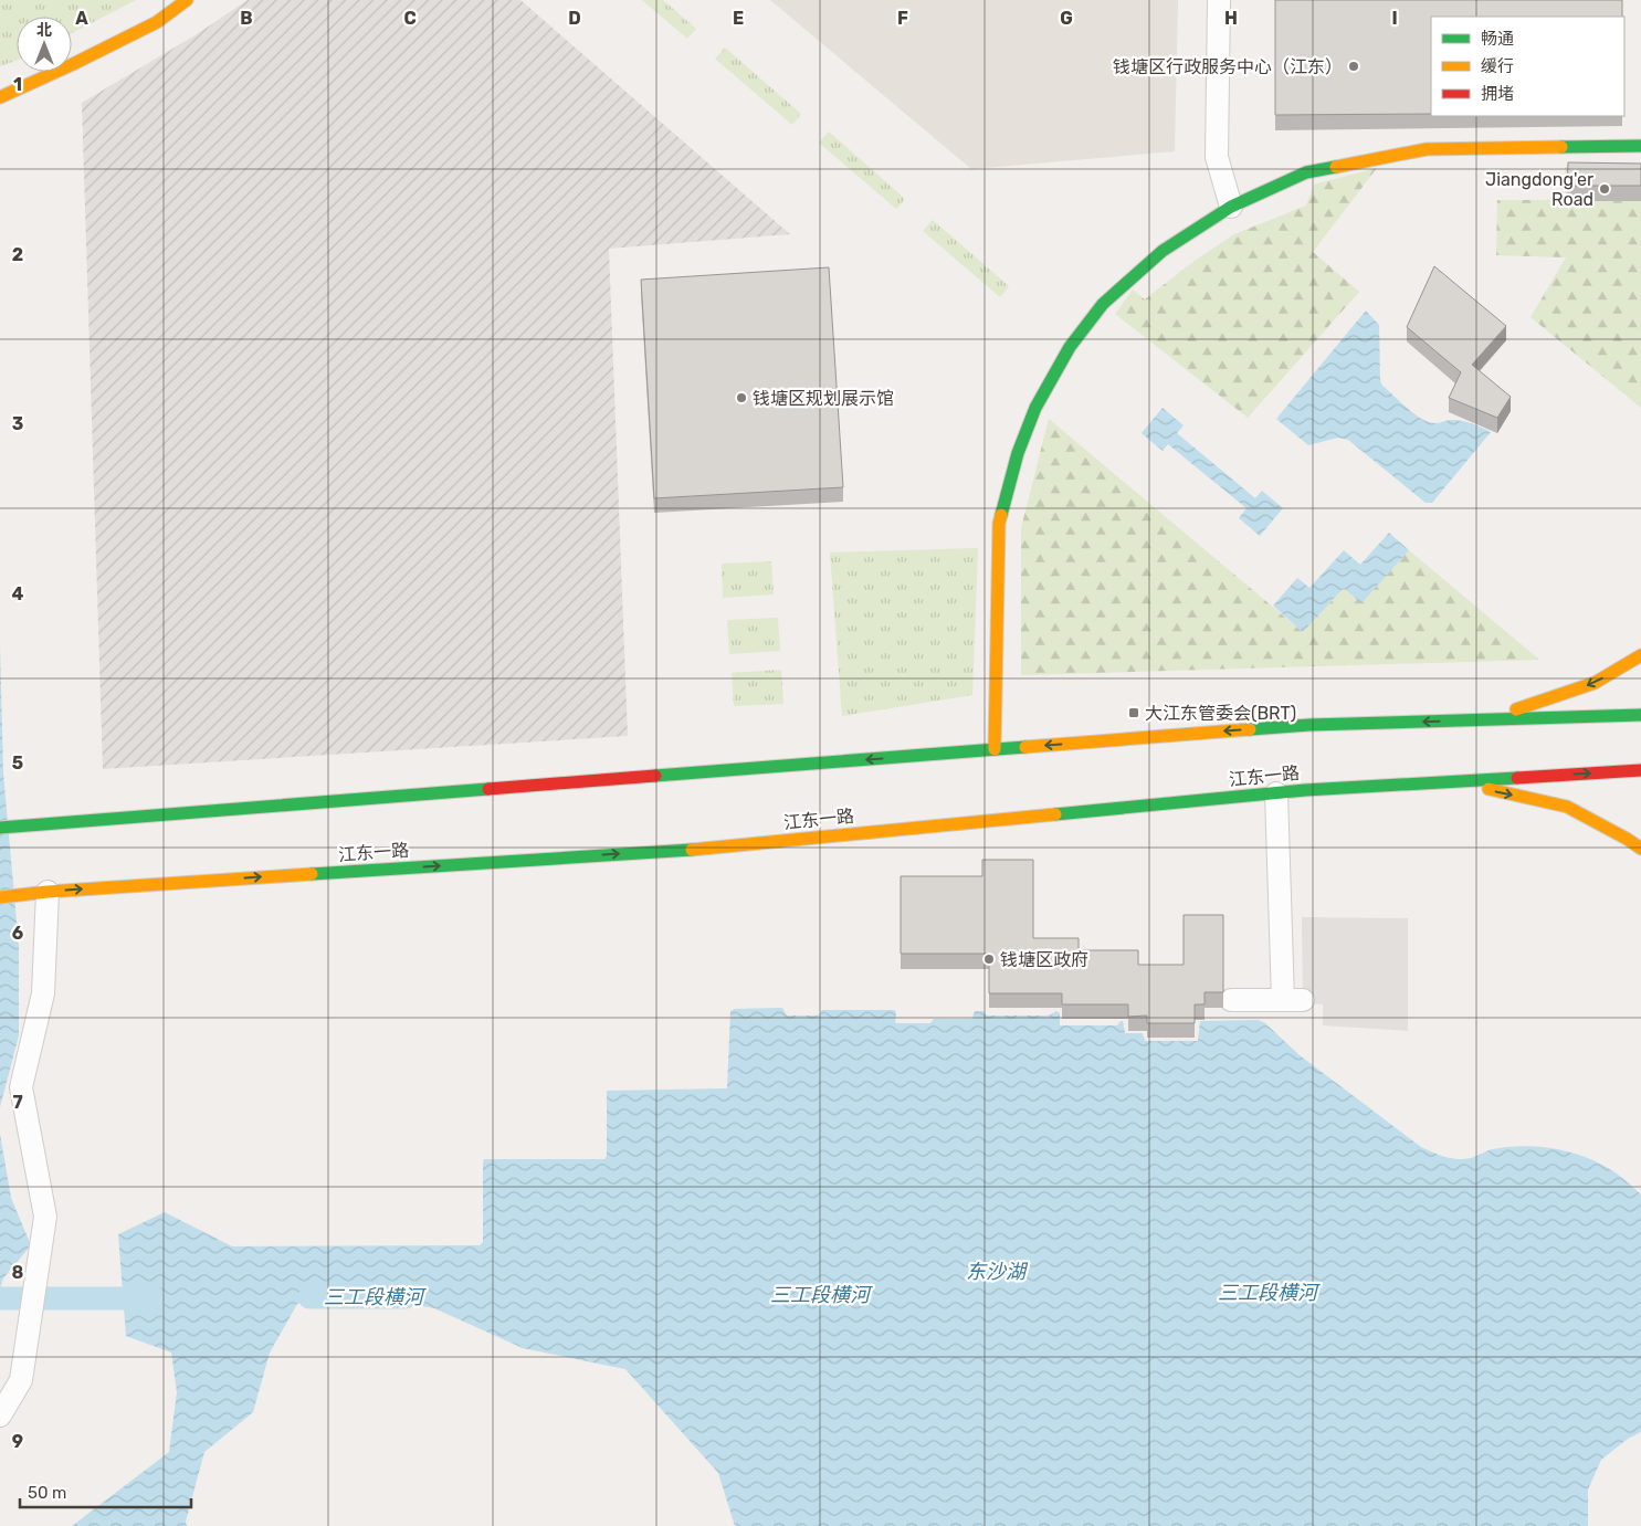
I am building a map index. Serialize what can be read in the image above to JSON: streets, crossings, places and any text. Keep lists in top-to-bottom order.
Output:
{
  "streets": {
    "main road": ["江东一路"]
  },
  "water": ["东沙湖", "三工段横河"],
  "places": {
    "other": [
      "钱塘区行政服务中心（江东）",
      "Jiangdong'er Road",
      "钱塘区规划展示馆",
      "钱塘区政府"
    ],
    "transit": ["大江东管委会(BRT)"]
  },
  "legend": ["畅通", "缓行", "拥堵"],
  "scale_bar": "50 m",
  "north": "top",
  "grid": {
    "columns": [
      "A",
      "B",
      "C",
      "D",
      "E",
      "F",
      "G",
      "H",
      "I"
    ],
    "rows": [
      "1",
      "2",
      "3",
      "4",
      "5",
      "6",
      "7",
      "8",
      "9"
    ]
  }
}
